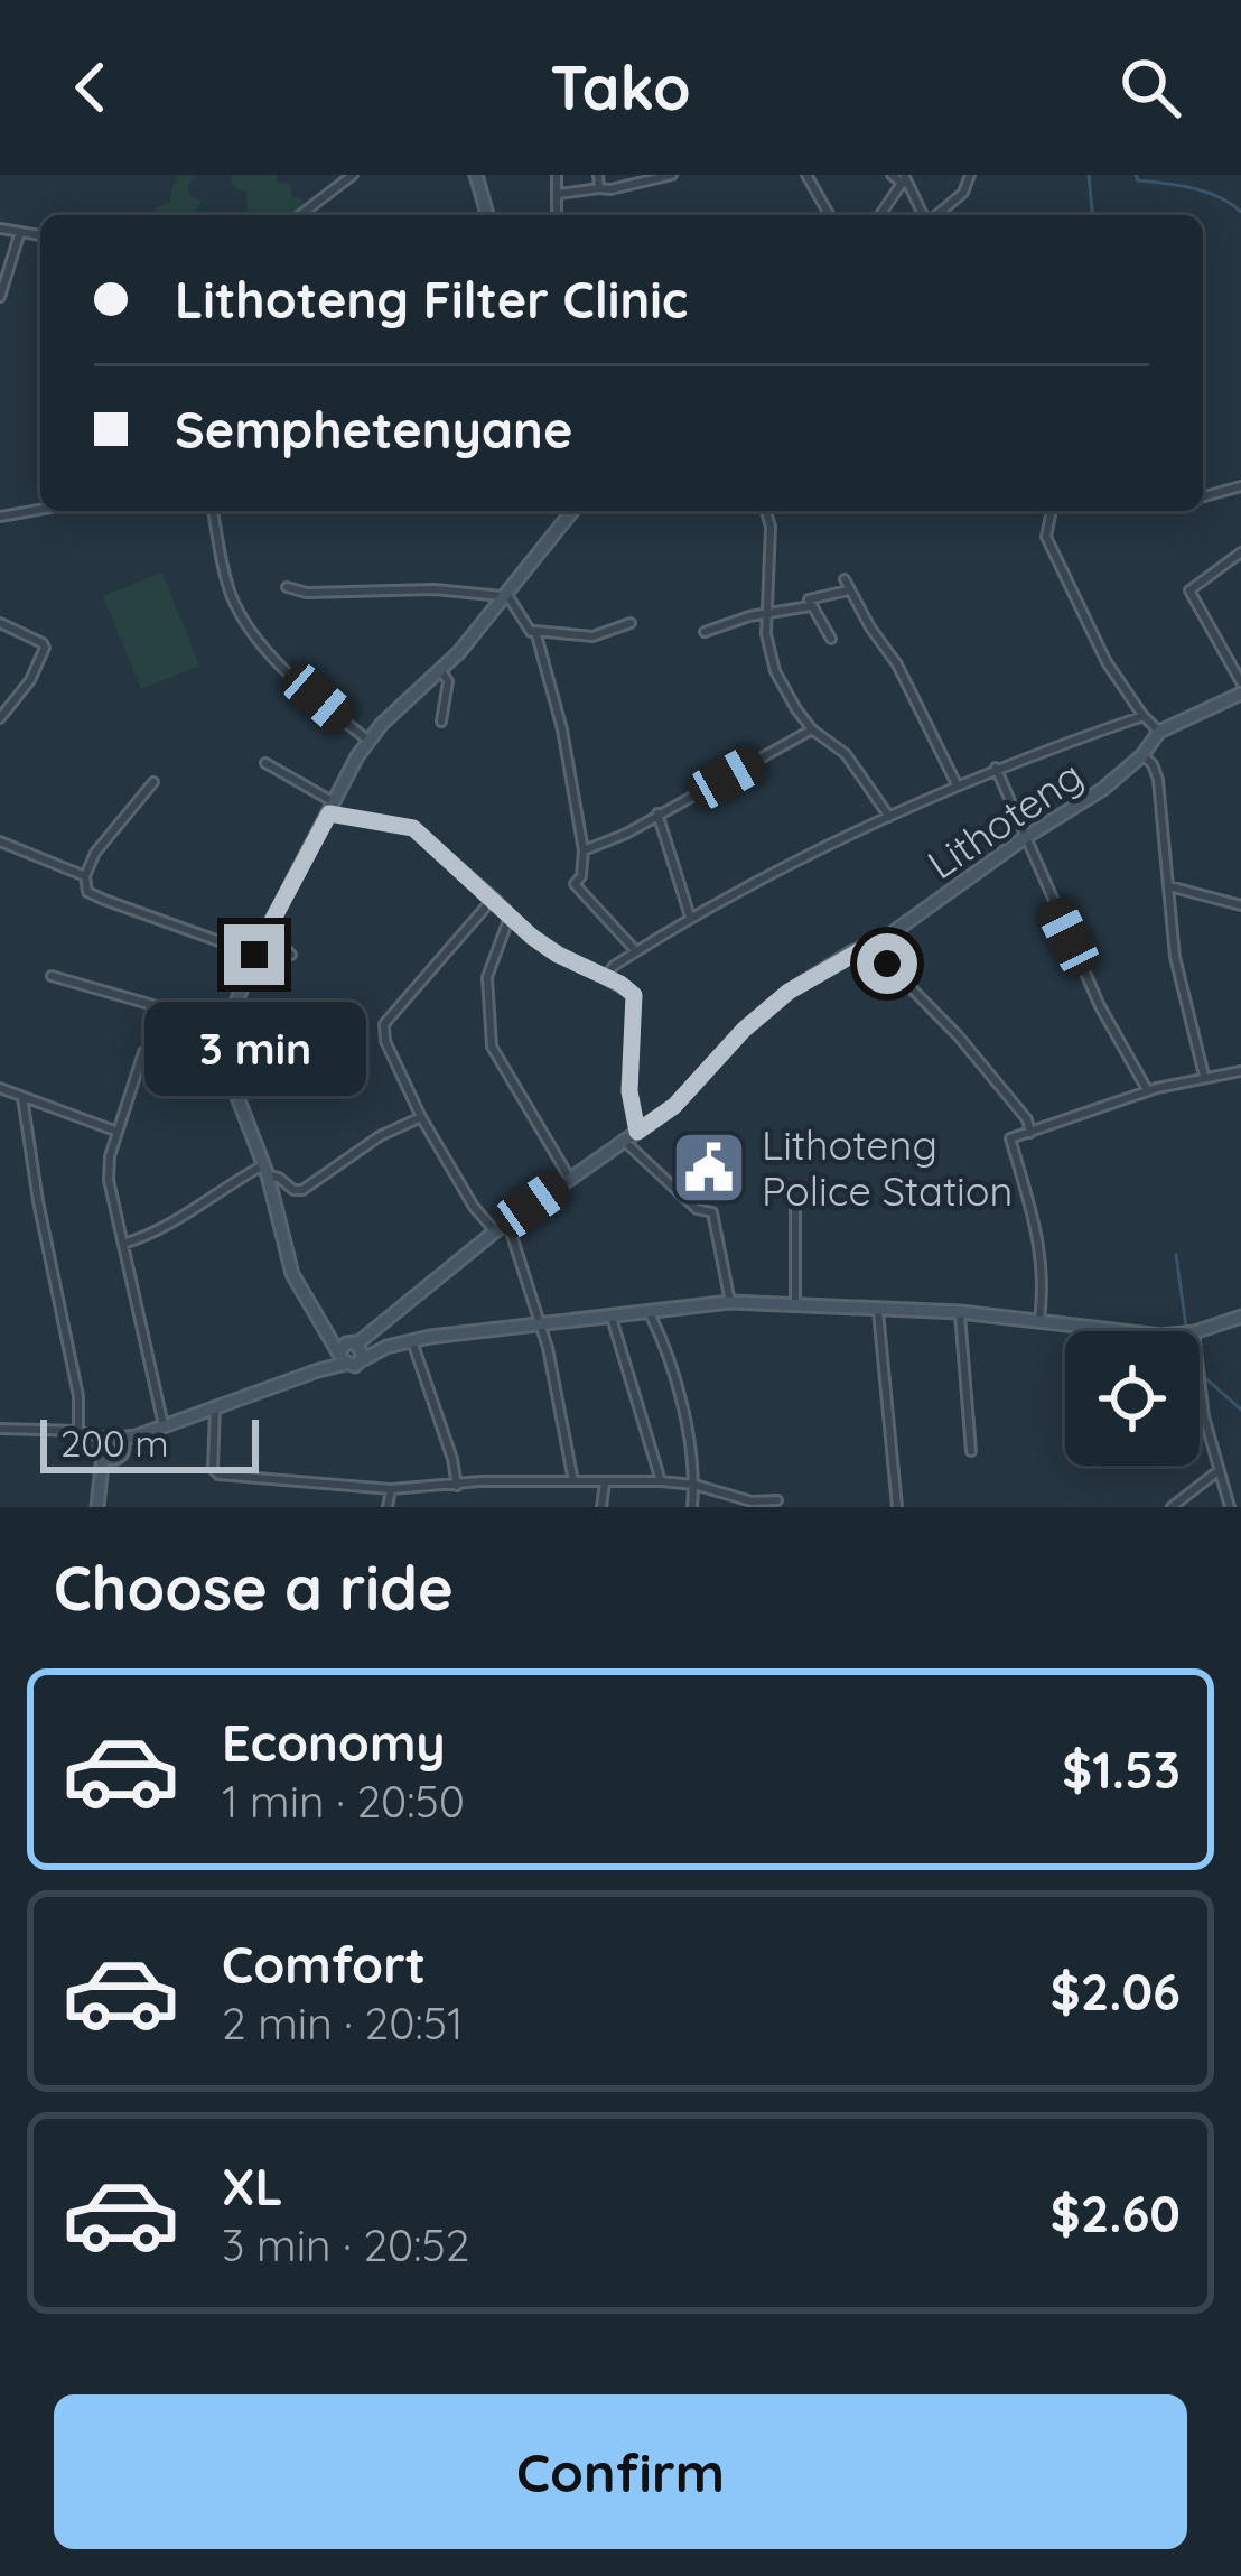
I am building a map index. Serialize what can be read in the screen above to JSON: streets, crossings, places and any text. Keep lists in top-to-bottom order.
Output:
{
  "streets": {
    "main road": ["Lithoteng"]
  },
  "places": {
    "public building": ["Lithoteng Police Station"]
  },
  "scale_bar": "200 m",
  "page": {
    "header": "Tako",
    "banner": ["Lithoteng Filter Clinic", "Semphetenyane"],
    "bubble": "3 min",
    "scale": "200 m",
    "heading": "Choose a ride",
    "list": [
      {
        "name": "Economy",
        "note": "1 min · 20:50",
        "value": "$1.53"
      },
      {
        "name": "Comfort",
        "note": "2 min · 20:51",
        "value": "$2.06"
      },
      {
        "name": "XL",
        "note": "3 min · 20:52",
        "value": "$2.60"
      }
    ],
    "buttons": "Confirm"
  }
}
